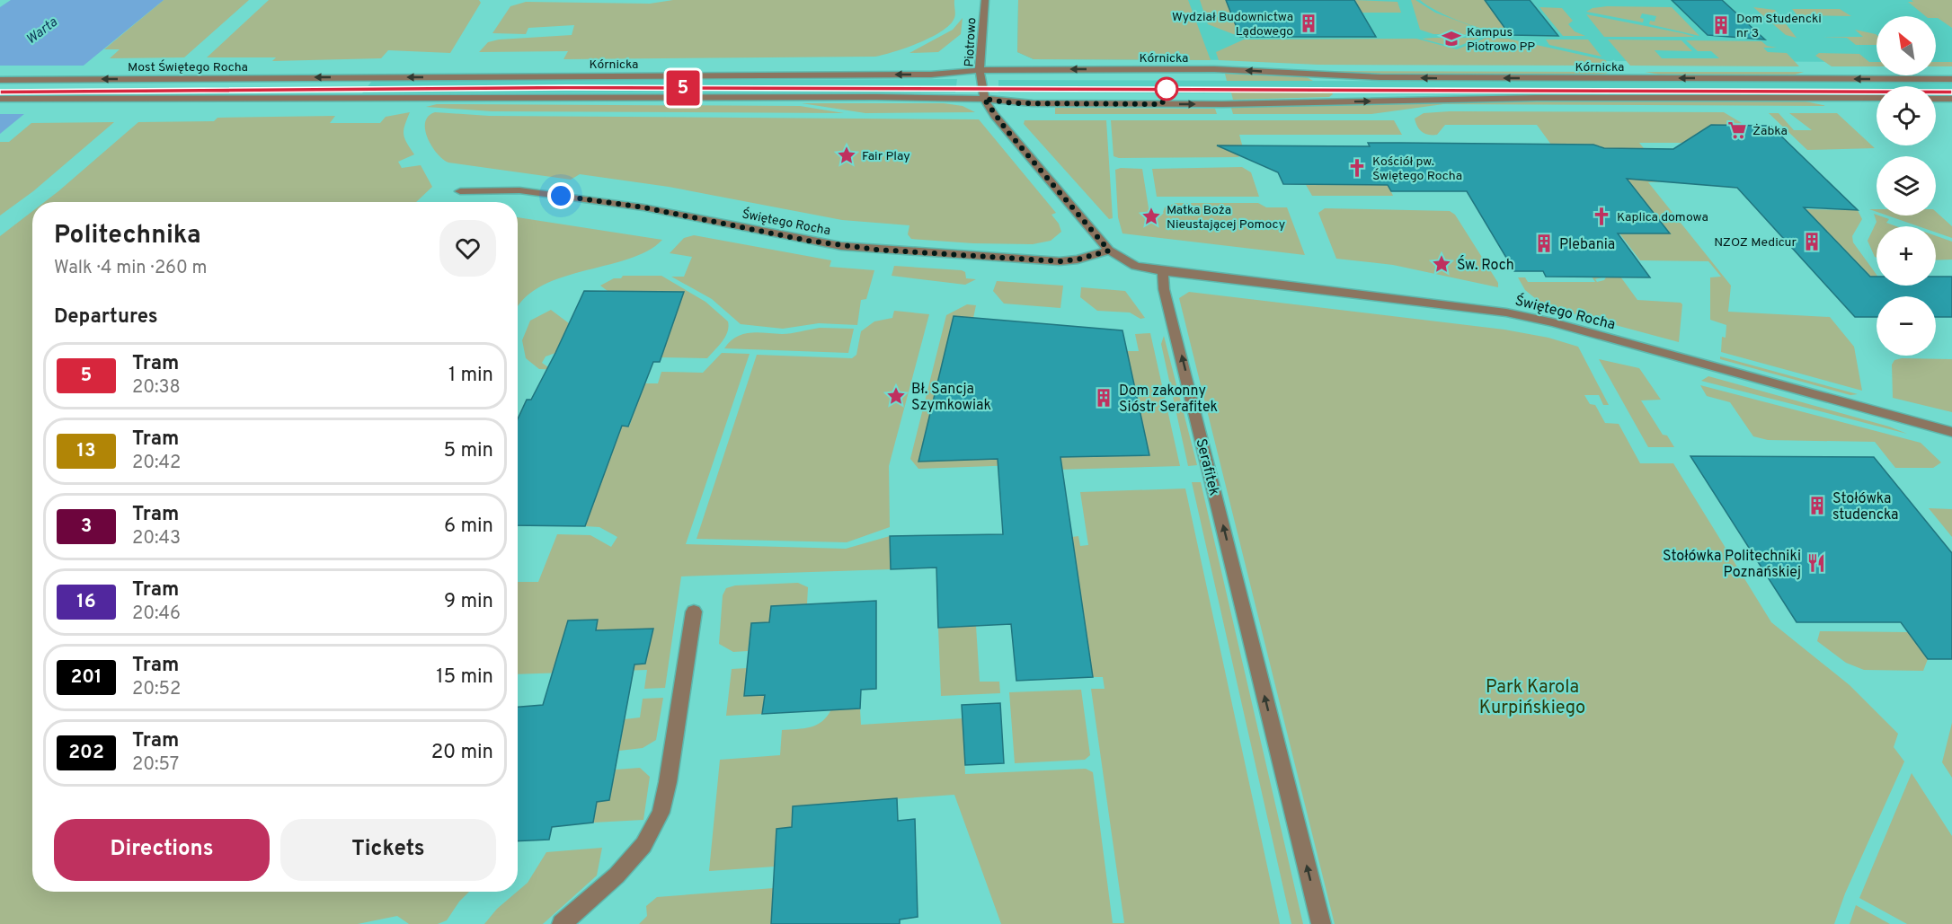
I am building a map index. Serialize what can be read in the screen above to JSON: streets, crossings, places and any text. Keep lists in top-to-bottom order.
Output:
{
  "streets": {
    "street": [
      "Piotrowo",
      "Kórnicka",
      "Most Świętego Rocha",
      "Świętego Rocha",
      "Serafitek"
    ]
  },
  "crossings": [
    ["Piotrowo", "Kórnicka"],
    ["Kórnicka", "Most Świętego Rocha"],
    ["Świętego Rocha", "Serafitek"]
  ],
  "one_way": ["Serafitek"],
  "water": ["Warta"],
  "parks": ["Park Karola Kurpińskiego"],
  "places": {
    "building": [
      "Wydział Budownictwa Lądowego",
      "Dom Studencki nr 3",
      "NZOZ Medicur",
      "Plebania",
      "Dom zakonny Sióstr Serafitek",
      "Stołówka studencka"
    ],
    "school or university": ["Kampus Piotrowo PP"],
    "supermarket": ["Żabka"],
    "place": [
      "Fair Play",
      "Matka Boża Nieustającej Pomocy",
      "Św. Roch",
      "Bł. Sancja Szymkowiak"
    ],
    "church": ["Kościół pw. Świętego Rocha", "Kaplica domowa"],
    "restaurant": ["Stołówka Politechniki Poznańskiej"]
  },
  "lines": ["tram line 5"],
  "north": "top left",
  "page": {
    "on_map": "5",
    "map_buttons": ["+", "−"],
    "heading": [
      ["Politechnika", "Walk · 4 min · 260 m"],
      "Departures"
    ],
    "list": [
      {
        "mark": "5",
        "name": "Tram",
        "note": "20:38",
        "value": "1 min"
      },
      {
        "mark": "13",
        "name": "Tram",
        "note": "20:42",
        "value": "5 min"
      },
      {
        "mark": "3",
        "name": "Tram",
        "note": "20:43",
        "value": "6 min"
      },
      {
        "mark": "16",
        "name": "Tram",
        "note": "20:46",
        "value": "9 min"
      },
      {
        "mark": "201",
        "name": "Tram",
        "note": "20:52",
        "value": "15 min"
      },
      {
        "mark": "202",
        "name": "Tram",
        "note": "20:57",
        "value": "20 min"
      }
    ],
    "buttons": ["Directions", "Tickets"]
  }
}
